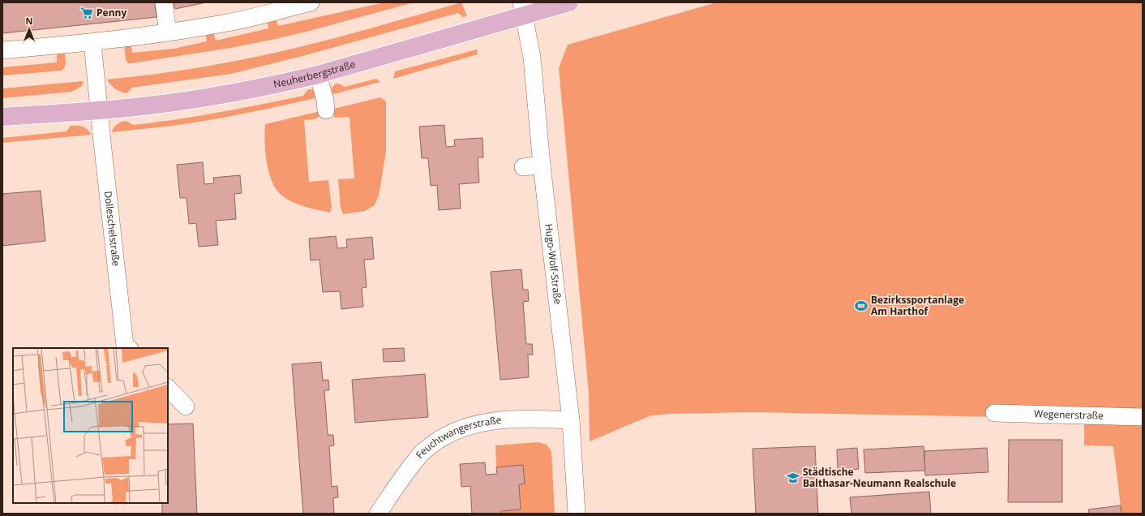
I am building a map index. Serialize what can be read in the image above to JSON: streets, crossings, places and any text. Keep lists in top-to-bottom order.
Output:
{
  "streets": {
    "main road": ["Neuherbergstraße"],
    "street": [
      "Dolleschelstraße",
      "Hugo-Wolf-Straße",
      "Wegenerstraße",
      "Feuchtwangerstraße"
    ]
  },
  "crossings": [
    ["Neuherbergstraße", "Dolleschelstraße"],
    ["Neuherbergstraße", "Hugo-Wolf-Straße"],
    ["Hugo-Wolf-Straße", "Feuchtwangerstraße"]
  ],
  "places": {
    "supermarket": ["Penny"],
    "sports": ["Bezirkssportanlage Am Harthof"],
    "school or university": ["Städtische Balthasar-Neumann Realschule"]
  },
  "north": "top"
}
